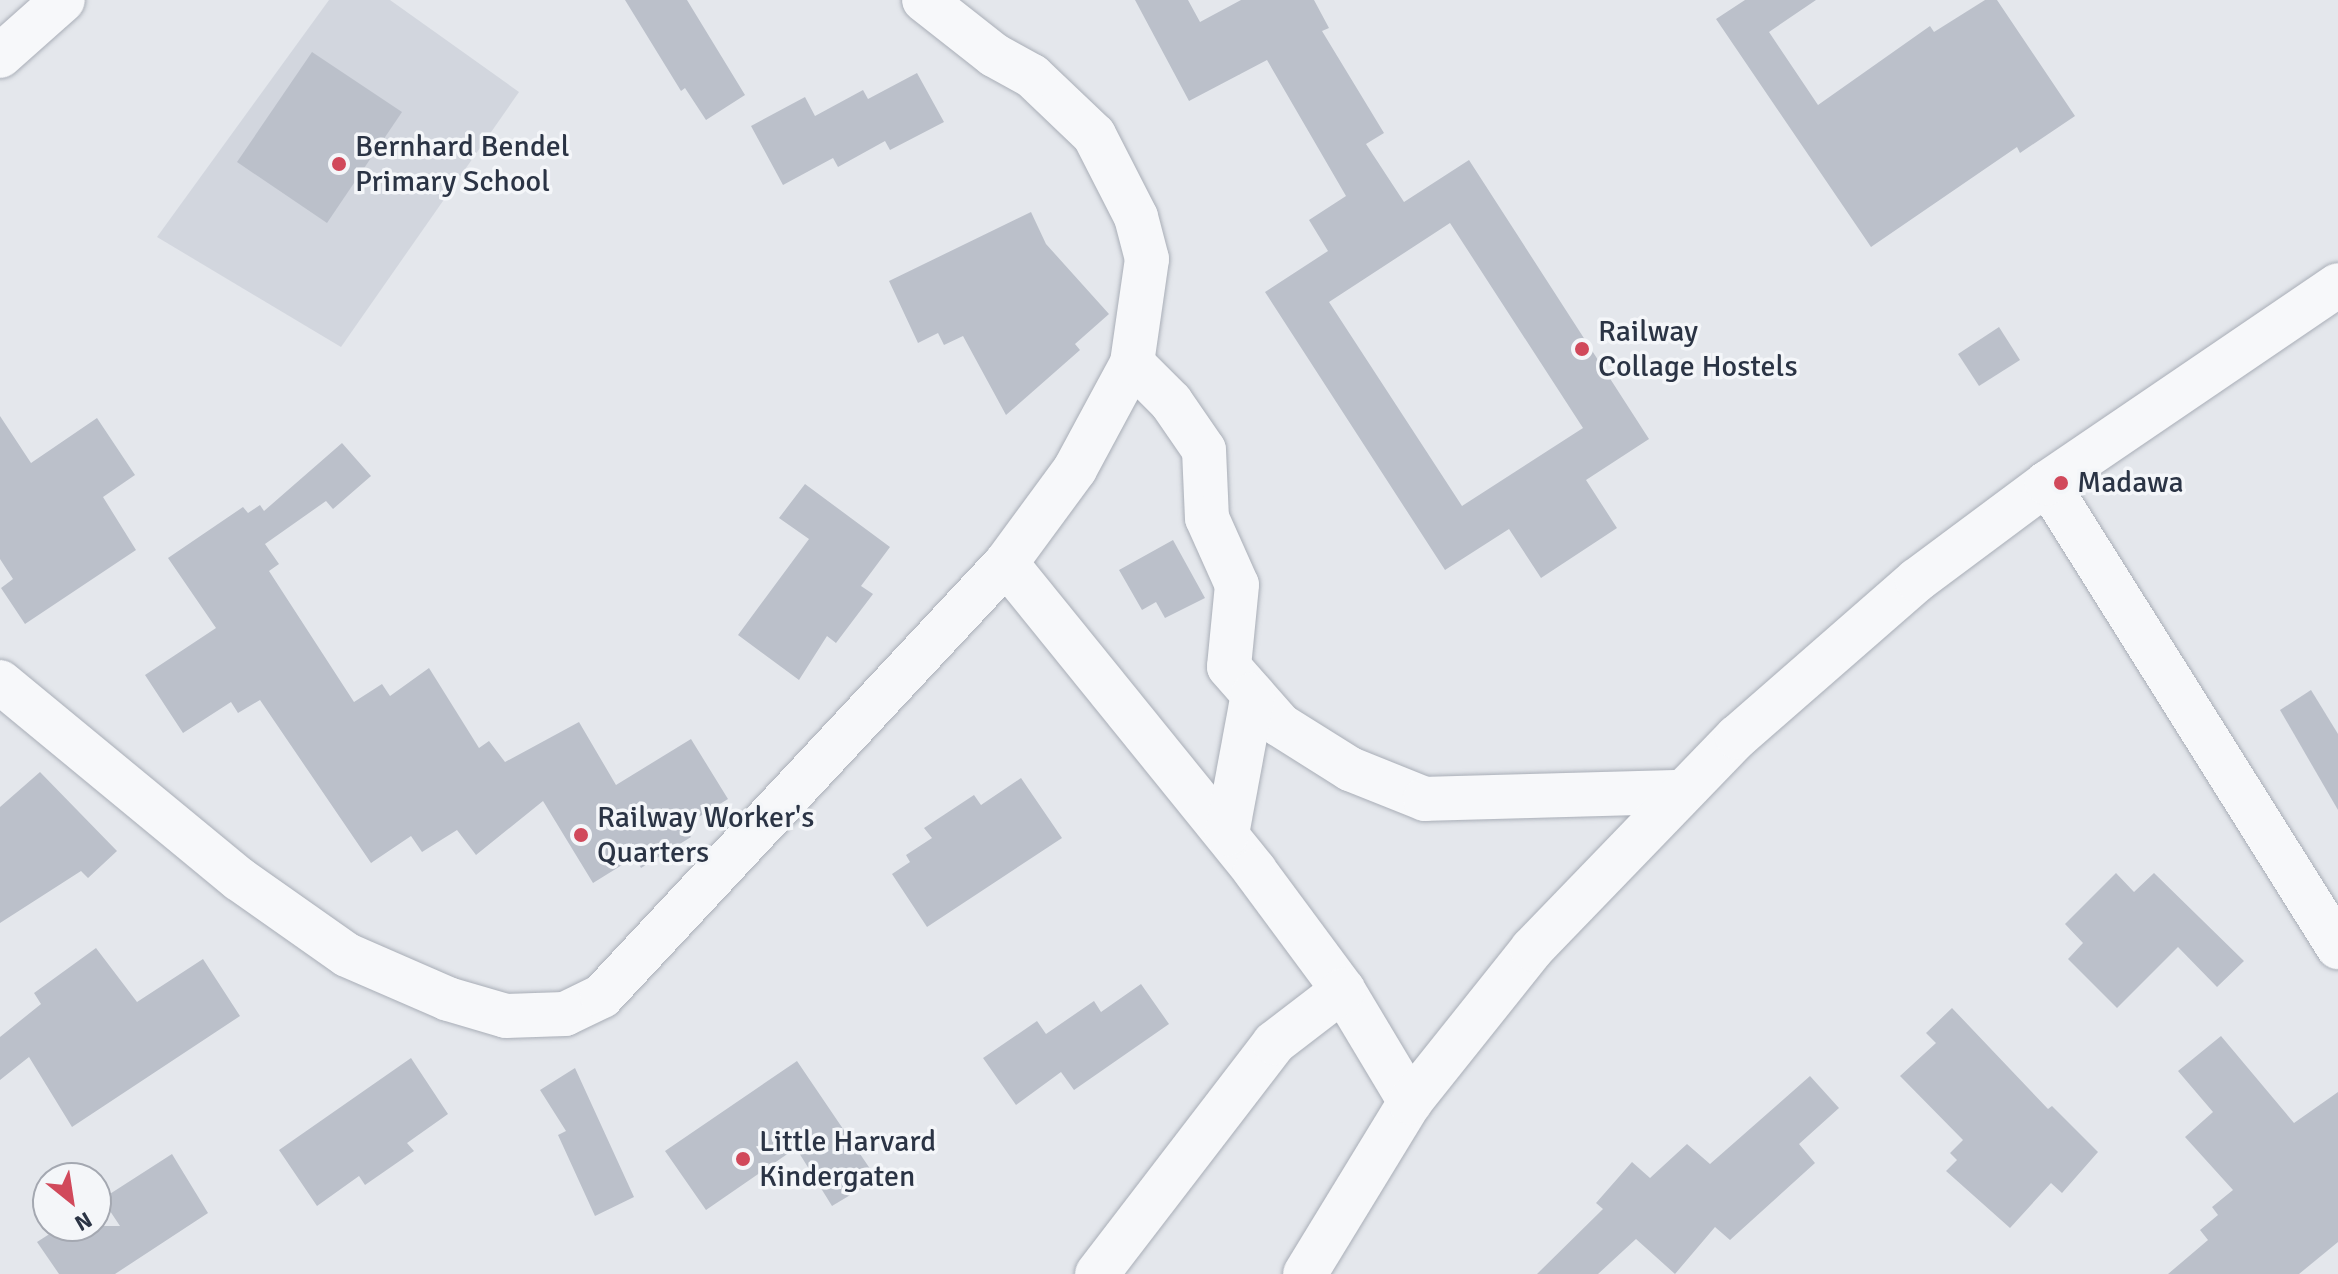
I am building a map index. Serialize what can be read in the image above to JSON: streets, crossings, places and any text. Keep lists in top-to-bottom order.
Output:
{
  "places": [
    "Bernhard Bendel Primary School",
    "Railway Collage Hostels",
    "Madawa",
    "Railway Worker's Quarters",
    "Little Harvard Kindergaten"
  ],
  "north": "bottom right"
}
